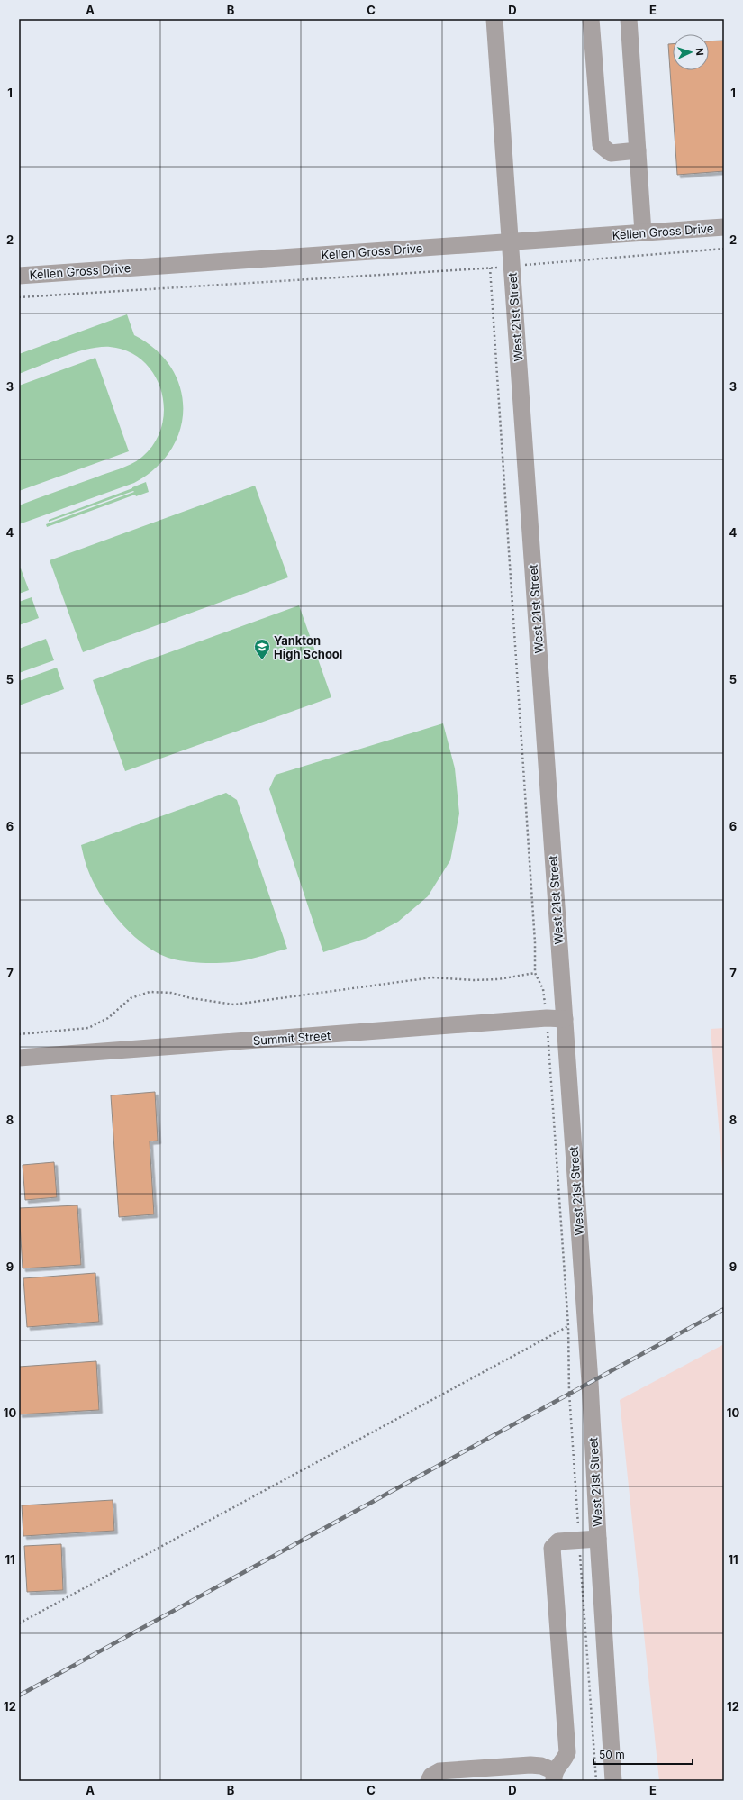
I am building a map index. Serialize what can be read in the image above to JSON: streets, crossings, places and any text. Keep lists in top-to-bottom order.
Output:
{
  "streets": {
    "street": ["Kellen Gross Drive", "West 21st Street", "Summit Street"]
  },
  "crossings": [
    ["Kellen Gross Drive", "West 21st Street"],
    ["West 21st Street", "Summit Street"]
  ],
  "places": {
    "school or university": ["Yankton High School"]
  },
  "scale_bar": "50 m",
  "north": "right",
  "grid": {
    "columns": [
      "A",
      "B",
      "C",
      "D",
      "E"
    ],
    "rows": [
      "1",
      "2",
      "3",
      "4",
      "5",
      "6",
      "7",
      "8",
      "9",
      "10",
      "11",
      "12"
    ]
  }
}
